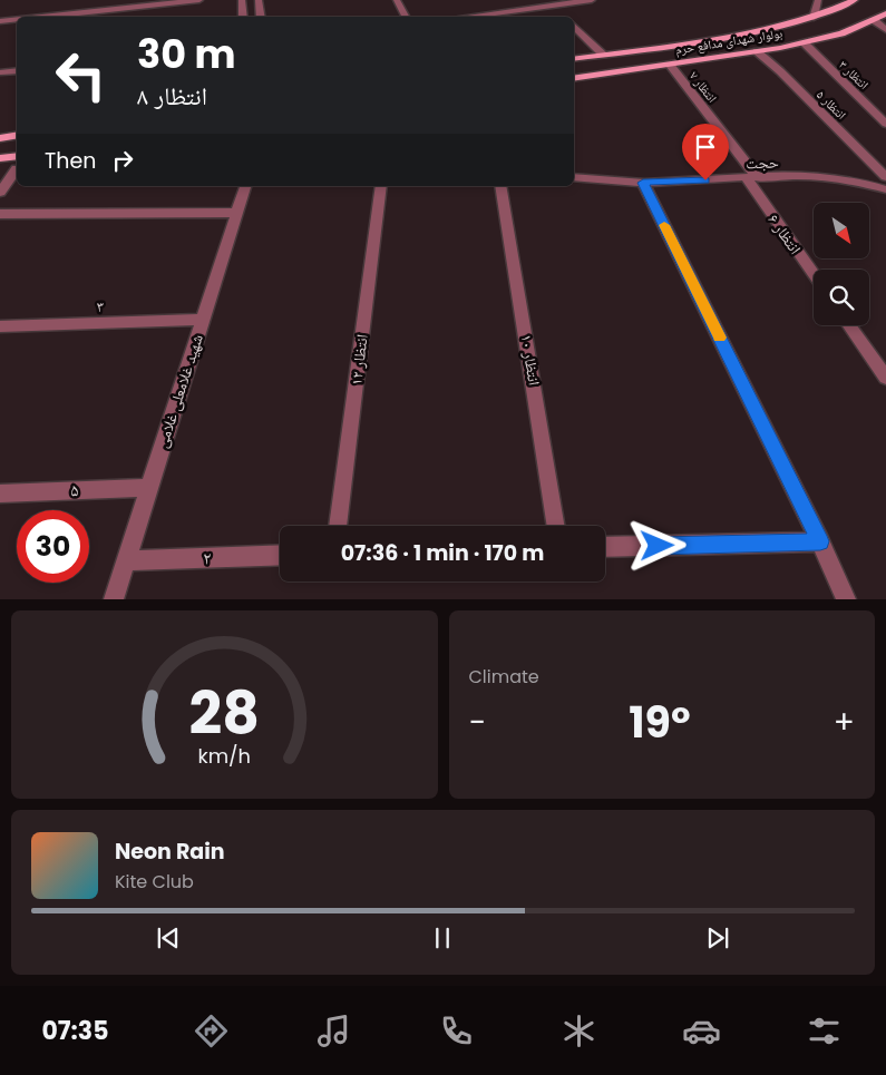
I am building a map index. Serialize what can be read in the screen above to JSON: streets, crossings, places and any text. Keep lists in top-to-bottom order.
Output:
{
  "streets": {
    "main road": ["بولوار شهدای مدافع حرم"],
    "street": [
      "انتظار ۳",
      "انتظار ۷",
      "انتظار ۵",
      "حجت",
      "انتظار ۶",
      "۳",
      "انتظار ۱۲",
      "انتظار ۱۰",
      "شهید غلامعلی غلامی",
      "۵",
      "۲"
    ]
  },
  "crossings": [
    ["بولوار شهدای مدافع حرم", "انتظار ۳"],
    ["بولوار شهدای مدافع حرم", "انتظار ۷"],
    ["بولوار شهدای مدافع حرم", "انتظار ۵"],
    ["انتظار ۷", "حجت"],
    ["انتظار ۷", "انتظار ۶"],
    ["حجت", "انتظار ۶"],
    ["۳", "شهید غلامعلی غلامی"],
    ["شهید غلامعلی غلامی", "۵"],
    ["شهید غلامعلی غلامی", "۲"]
  ],
  "north": "bottom right",
  "page": {
    "turn": ["30 m", "انتظار ۸"],
    "then": "Then",
    "limit": "30",
    "trip": "07:36 · 1 min · 170 m",
    "tile": "Climate",
    "heat": ["−", "19°", "+"],
    "song": ["Neon Rain", "Kite Club"],
    "tabs": "07:35",
    "gauge": ["28", "km/h"]
  }
}
